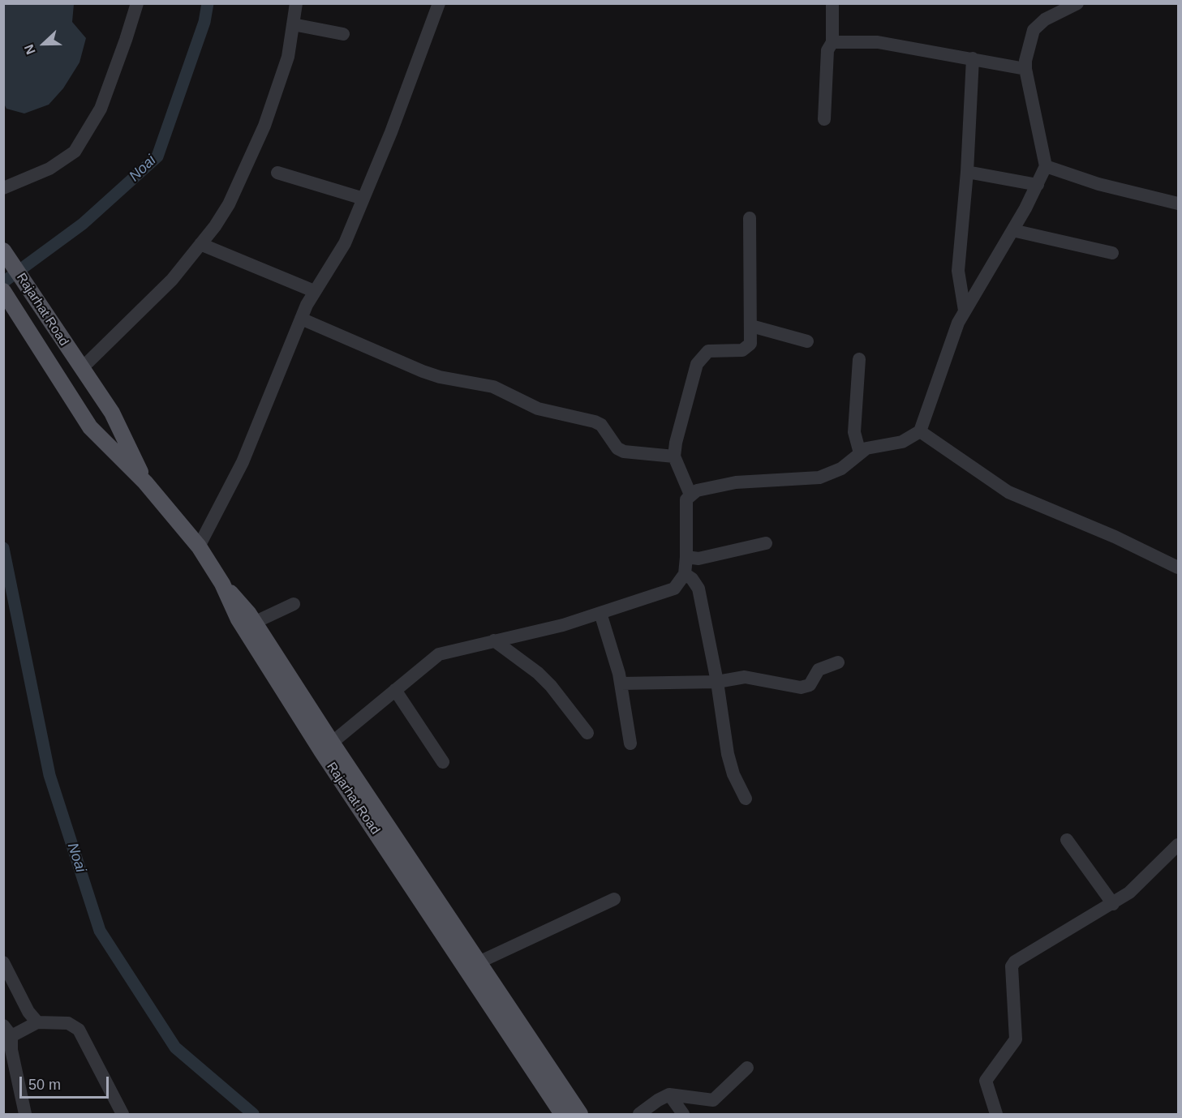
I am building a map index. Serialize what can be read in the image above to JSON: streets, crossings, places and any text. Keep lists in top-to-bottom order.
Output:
{
  "streets": {
    "main road": ["Rajarhat Road"]
  },
  "water": ["Noai"],
  "scale_bar": "50 m",
  "north": "left"
}
